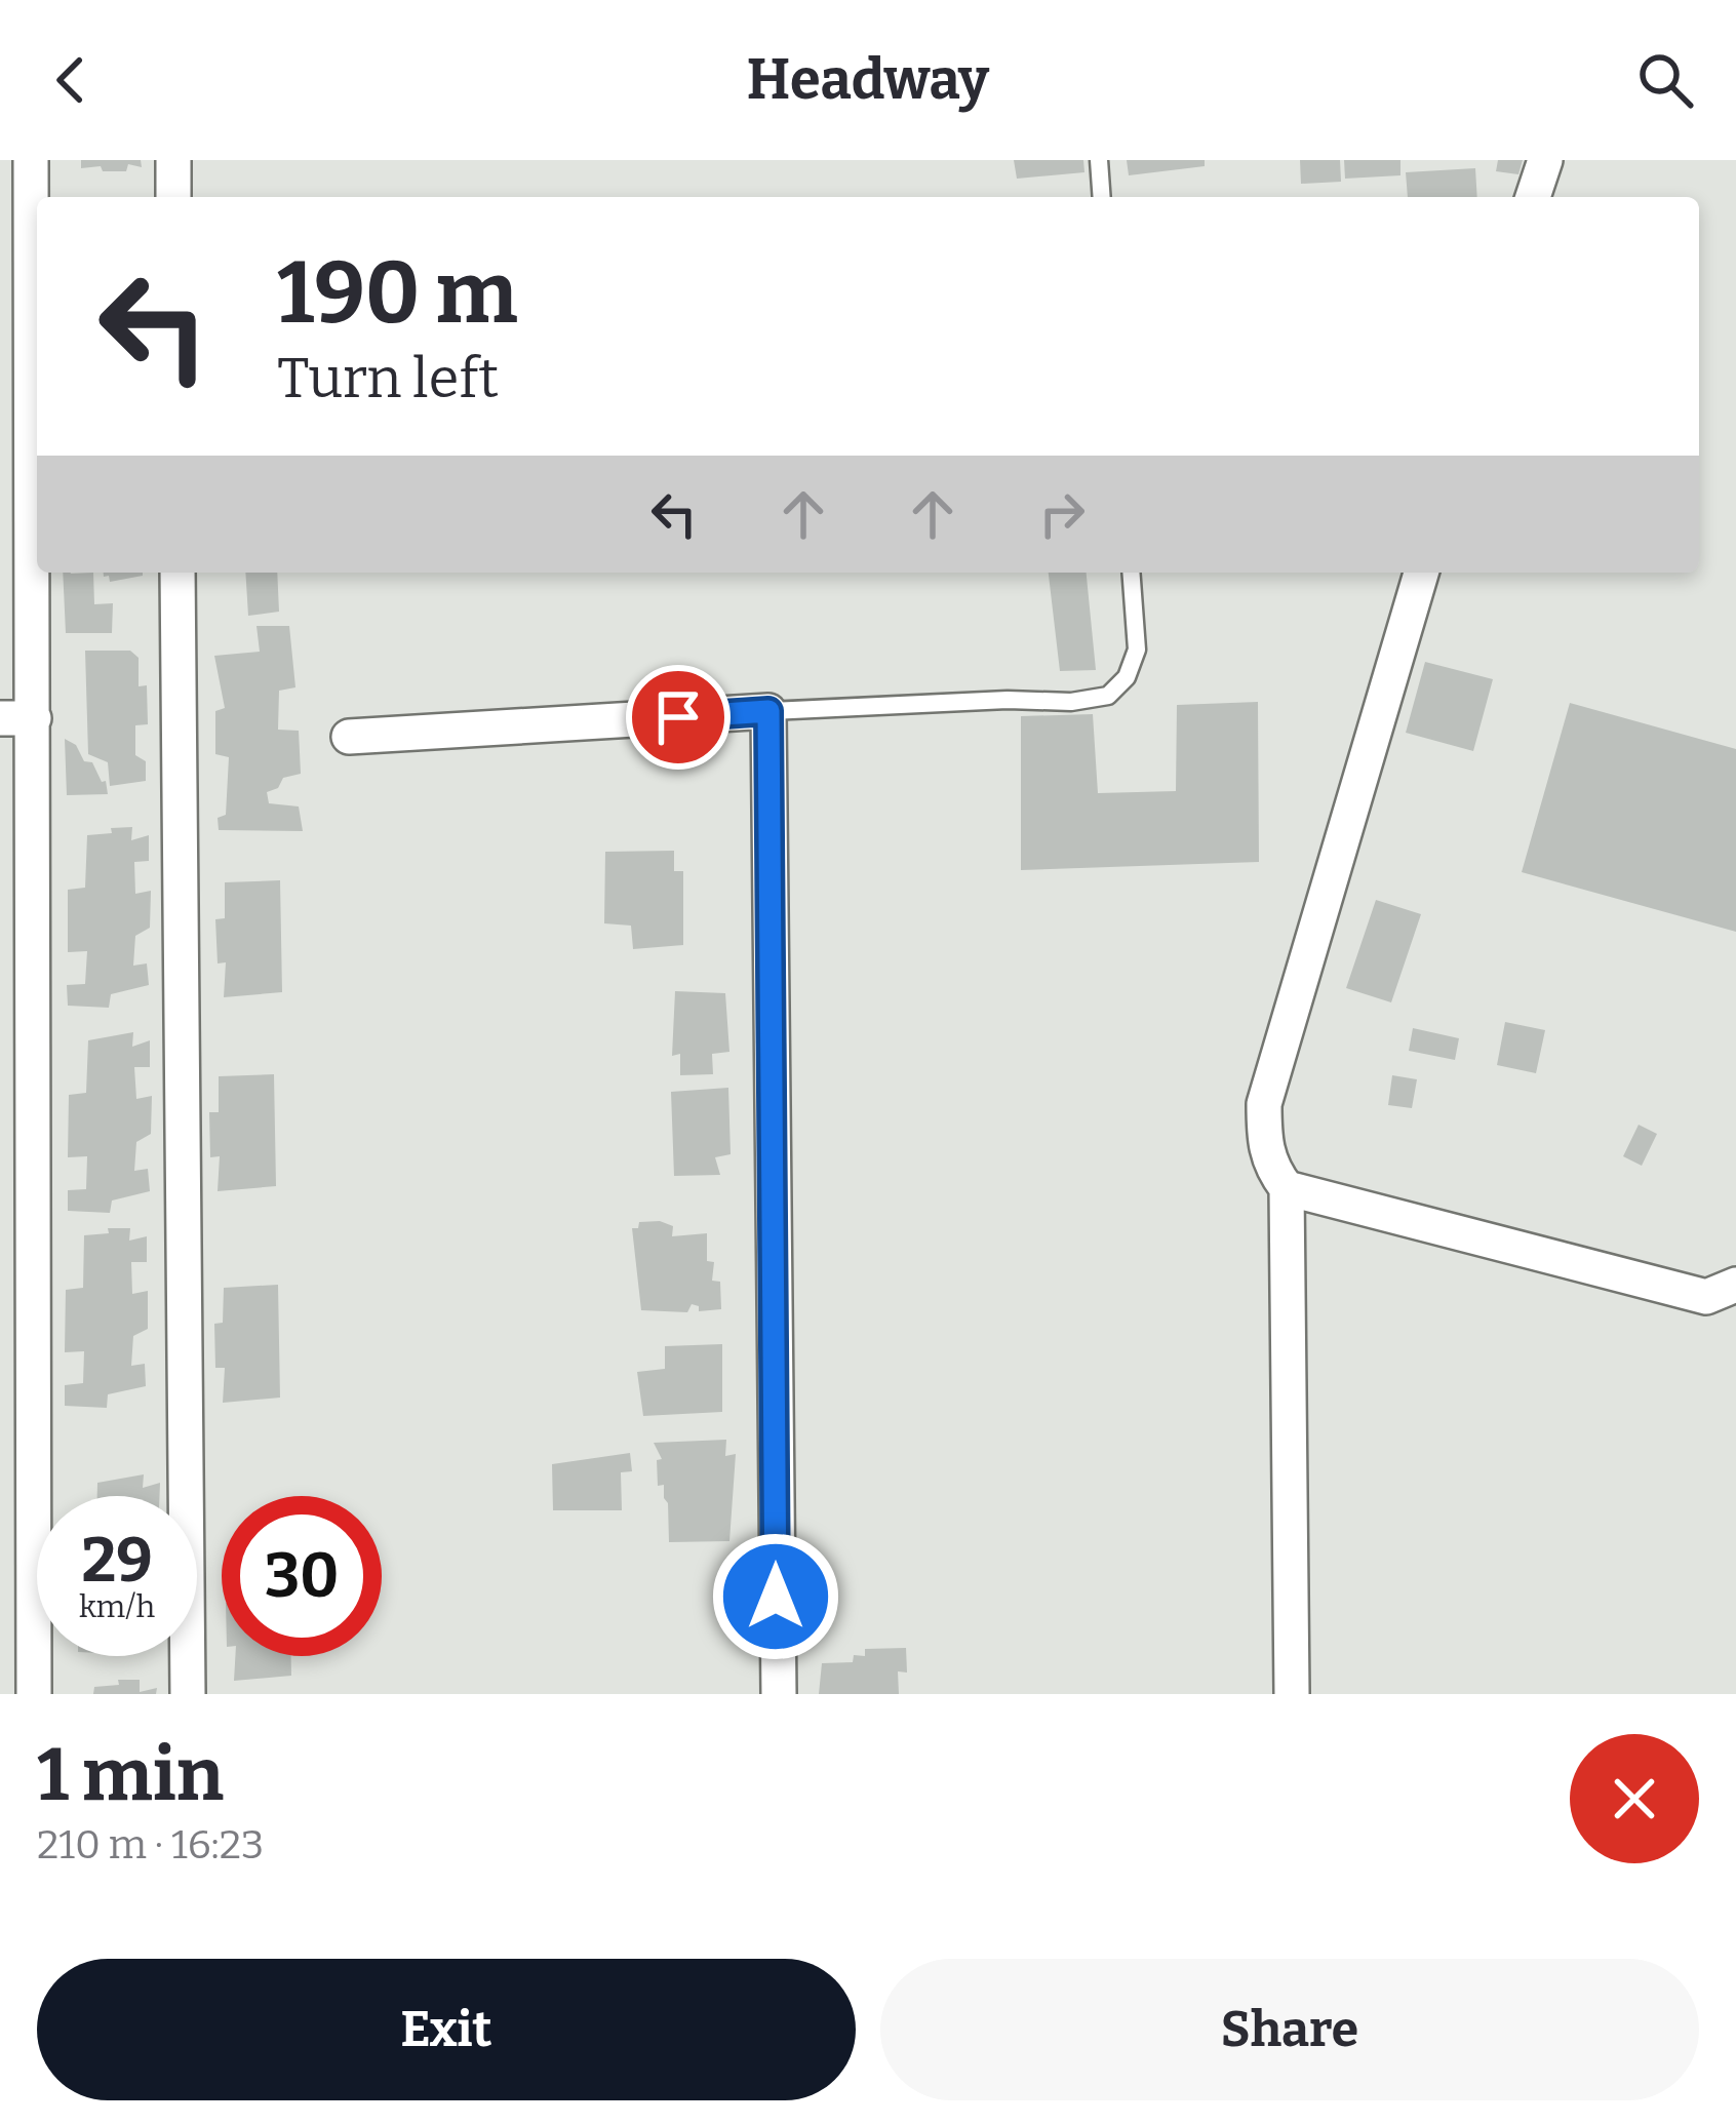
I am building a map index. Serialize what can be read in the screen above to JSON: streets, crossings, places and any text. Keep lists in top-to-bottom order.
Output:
{
  "page": {
    "header": "Headway",
    "turn": ["190 m", "Turn left"],
    "speed": "29 km/h",
    "limit": "30",
    "heading": ["1 min", "210 m · 16:23"],
    "buttons": ["Exit", "Share"]
  }
}
